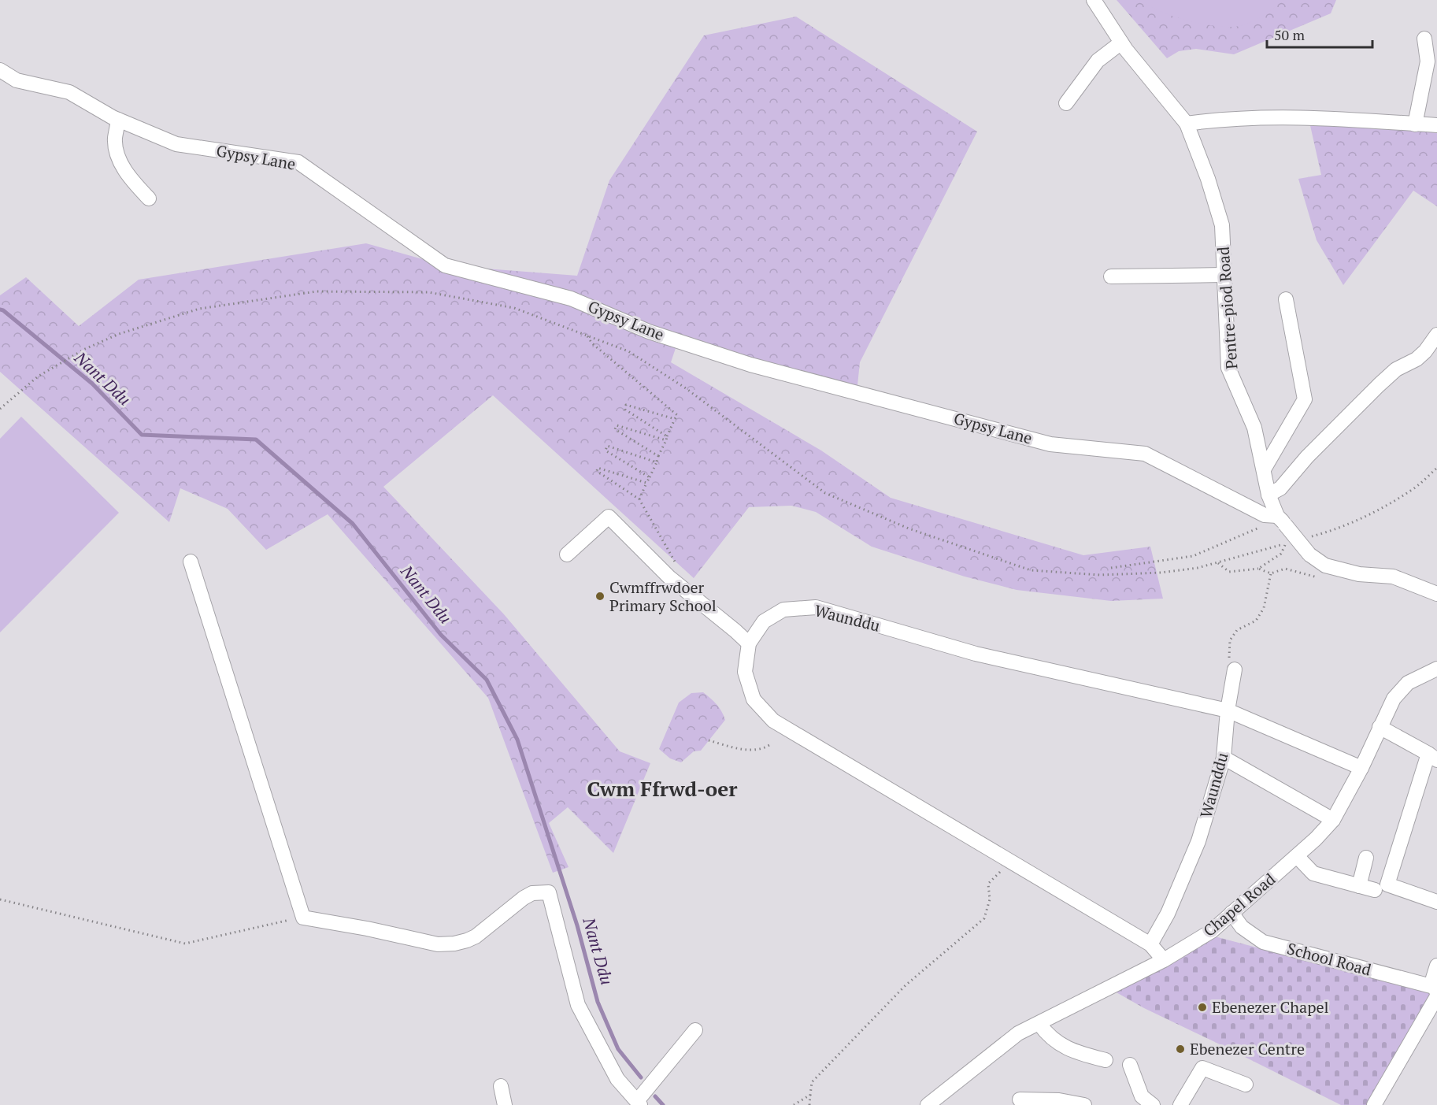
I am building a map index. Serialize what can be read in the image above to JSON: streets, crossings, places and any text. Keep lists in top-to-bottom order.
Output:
{
  "streets": {
    "street": [
      "Gypsy Lane",
      "Pentre-piod Road",
      "Waunddu",
      "Chapel Road",
      "School Road"
    ]
  },
  "crossings": [
    ["Gypsy Lane", "Pentre-piod Road"],
    ["Waunddu", "Chapel Road"],
    ["Chapel Road", "School Road"]
  ],
  "districts": ["Cwm Ffrwd-oer"],
  "water": ["Nant Ddu"],
  "places": ["Cwmffrwdoer Primary School", "Ebenezer Chapel", "Ebenezer Centre"],
  "scale_bar": "50 m"
}
